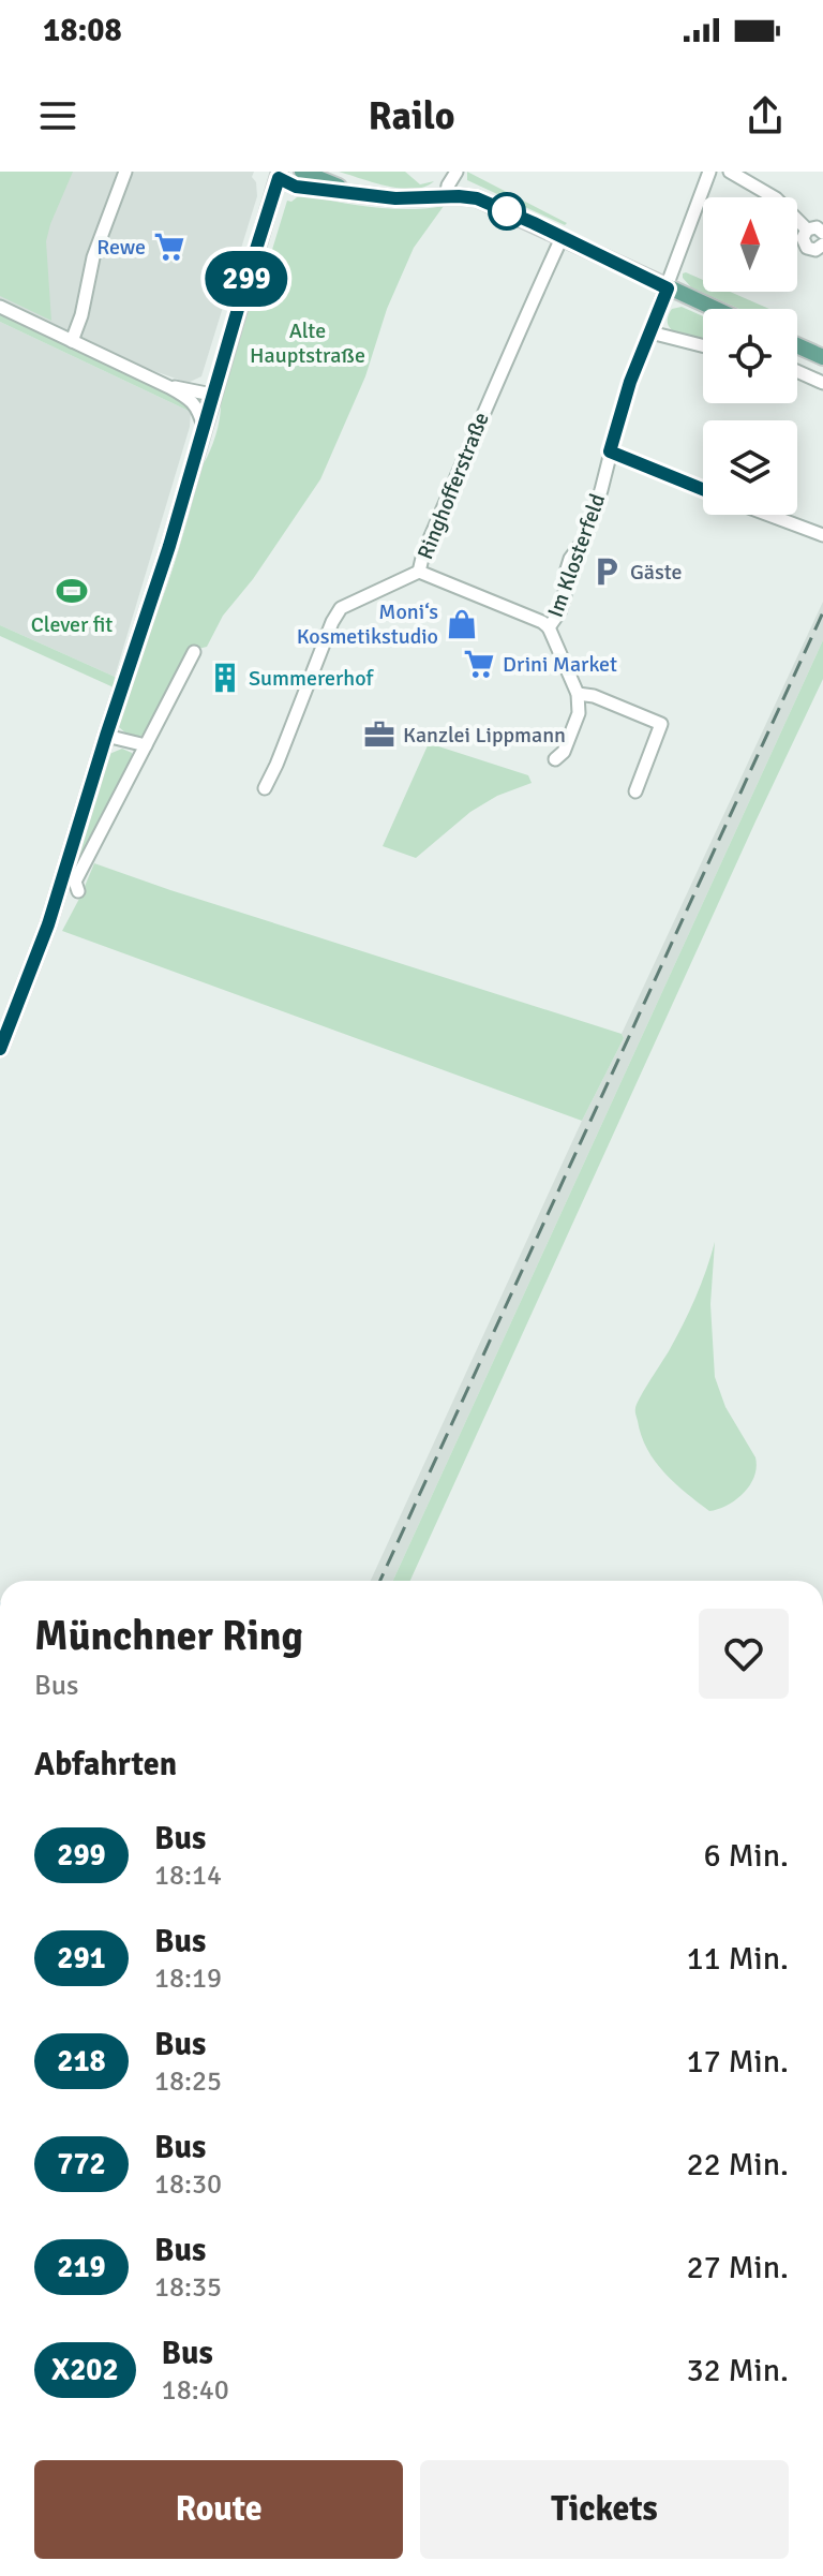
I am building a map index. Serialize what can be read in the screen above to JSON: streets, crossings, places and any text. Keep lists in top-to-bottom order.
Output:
{
  "streets": {
    "street": ["Ringhofferstraße", "Im Klosterfeld"]
  },
  "parks": ["Alte Hauptstraße"],
  "places": {
    "supermarket": ["Rewe", "Drini Market"],
    "parking": ["Gäste"],
    "sports": ["Clever fit"],
    "shop": ["Moni‘s Kosmetikstudio"],
    "building": ["Summererhof"],
    "office": ["Kanzlei Lippmann"]
  },
  "lines": ["bus line 299"],
  "north": "top",
  "page": {
    "status": "18:08",
    "header": "Railo",
    "on_map": "299",
    "heading": [
      ["Münchner Ring", "Bus"],
      "Abfahrten"
    ],
    "list": [
      {
        "mark": "299",
        "name": "Bus",
        "note": "18:14",
        "value": "6 Min."
      },
      {
        "mark": "291",
        "name": "Bus",
        "note": "18:19",
        "value": "11 Min."
      },
      {
        "mark": "218",
        "name": "Bus",
        "note": "18:25",
        "value": "17 Min."
      },
      {
        "mark": "772",
        "name": "Bus",
        "note": "18:30",
        "value": "22 Min."
      },
      {
        "mark": "219",
        "name": "Bus",
        "note": "18:35",
        "value": "27 Min."
      },
      {
        "mark": "X202",
        "name": "Bus",
        "note": "18:40",
        "value": "32 Min."
      }
    ],
    "buttons": ["Route", "Tickets"]
  }
}
